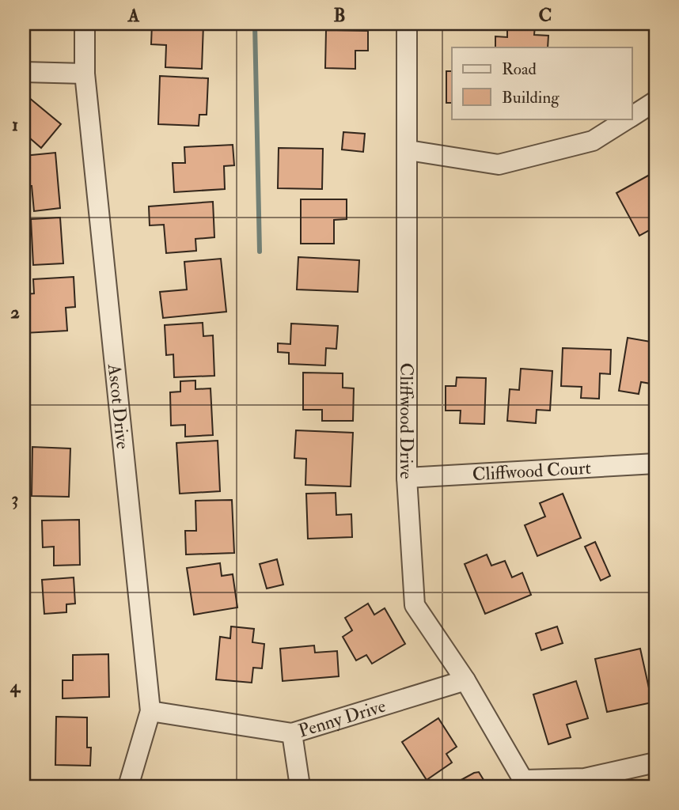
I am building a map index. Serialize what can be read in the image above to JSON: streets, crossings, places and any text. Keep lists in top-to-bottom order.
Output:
{
  "streets": {
    "street": [
      "Ascot Drive",
      "Cliffwood Drive",
      "Cliffwood Court",
      "Penny Drive"
    ]
  },
  "crossings": [
    ["Ascot Drive", "Penny Drive"],
    ["Cliffwood Drive", "Cliffwood Court"],
    ["Cliffwood Drive", "Penny Drive"]
  ],
  "legend": ["Road", "Building"],
  "grid": {
    "columns": ["A", "B", "C"],
    "rows": [
      "1",
      "2",
      "3",
      "4"
    ]
  }
}
